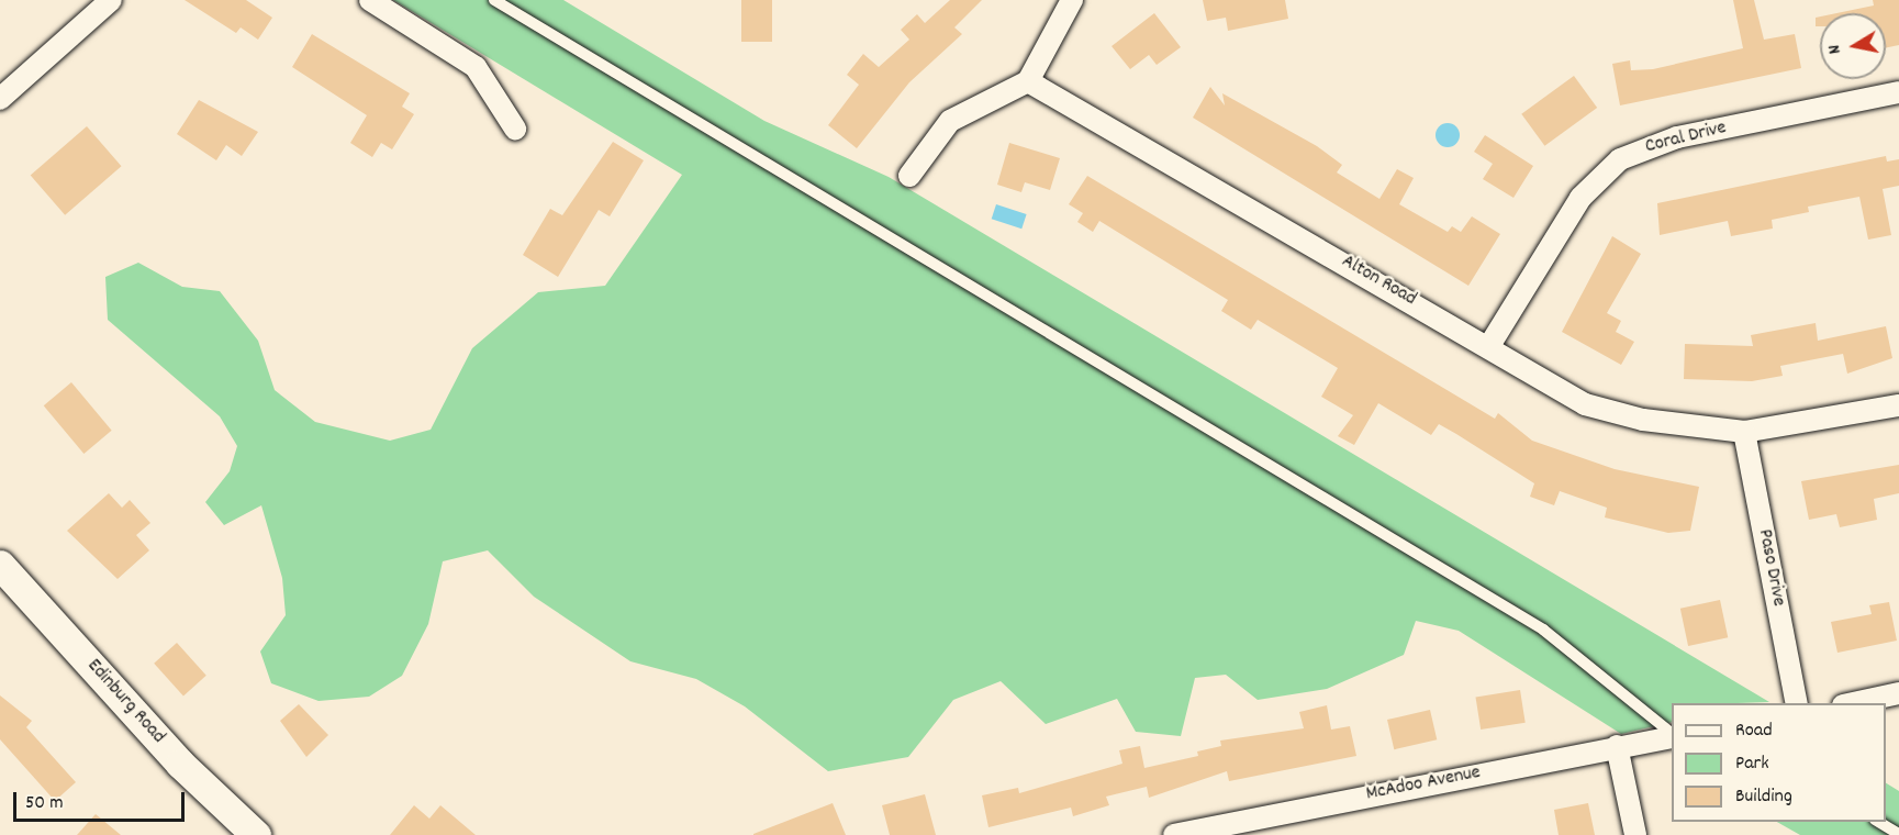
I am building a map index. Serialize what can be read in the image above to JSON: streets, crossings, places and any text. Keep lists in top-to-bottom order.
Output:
{
  "streets": {
    "main road": ["Edinburg Road"],
    "street": [
      "Coral Drive",
      "Alton Road",
      "Paso Drive",
      "McAdoo Avenue"
    ]
  },
  "crossings": [
    ["Coral Drive", "Alton Road"],
    ["Alton Road", "Paso Drive"]
  ],
  "legend": ["Road", "Park", "Building"],
  "scale_bar": "50 m",
  "north": "left"
}
